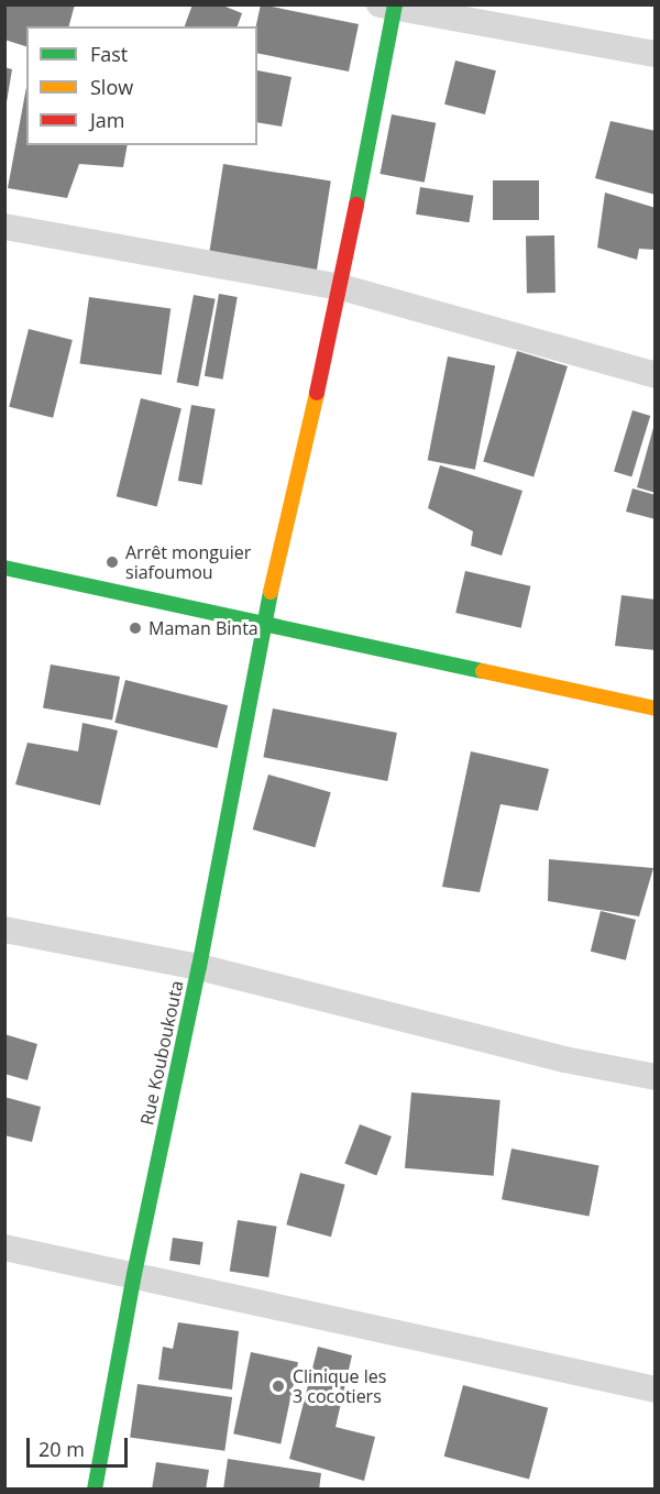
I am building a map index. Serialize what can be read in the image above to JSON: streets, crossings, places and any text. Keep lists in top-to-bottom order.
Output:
{
  "streets": {
    "main road": ["Rue Kouboukouta"]
  },
  "places": ["Arrêt monguier siafoumou", "Maman Binta", "Clinique les 3 cocotiers"],
  "legend": ["Fast", "Slow", "Jam"],
  "scale_bar": "20 m"
}
